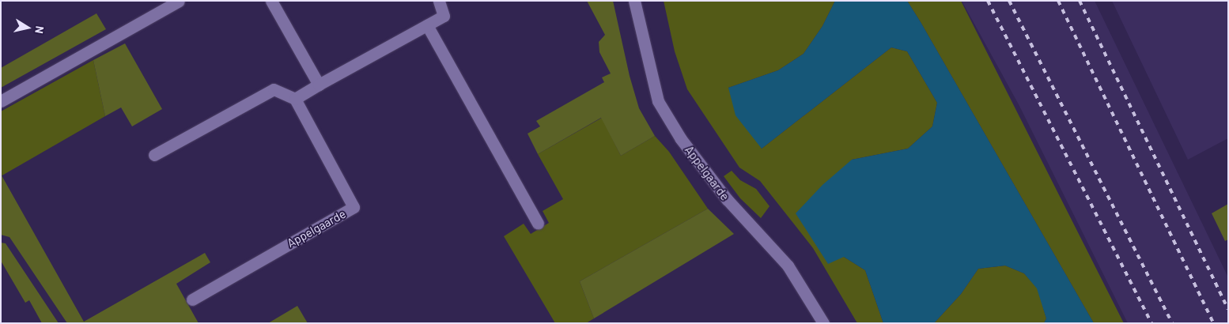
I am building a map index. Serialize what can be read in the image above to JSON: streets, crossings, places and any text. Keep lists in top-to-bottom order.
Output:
{
  "streets": {
    "street": ["Appelgaarde"]
  },
  "north": "right"
}
